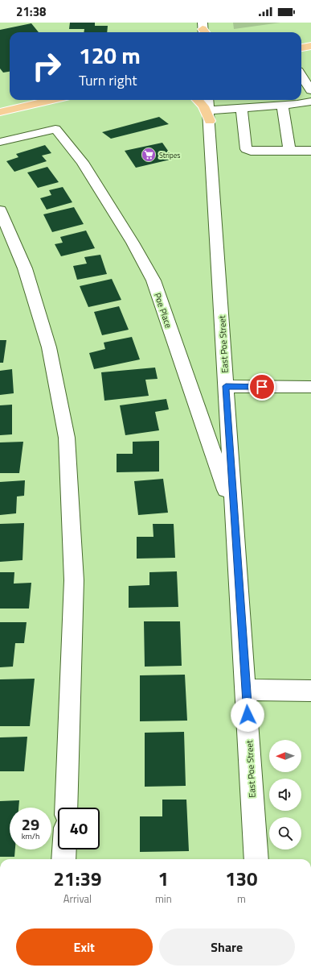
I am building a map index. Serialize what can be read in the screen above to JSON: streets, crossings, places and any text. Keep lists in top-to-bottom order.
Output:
{
  "streets": {
    "street": ["Poe Place", "East Poe Street"]
  },
  "crossings": [
    ["Poe Place", "East Poe Street"]
  ],
  "places": {
    "supermarket": ["Stripes"]
  },
  "north": "left",
  "page": {
    "status": "21:38",
    "turn": ["120 m", "Turn right"],
    "speed": "29 km/h",
    "limit": "40",
    "eta": [
      "21:39",
      "Arrival",
      "1",
      "min",
      "130",
      "m"
    ],
    "buttons": ["Exit", "Share"]
  }
}
